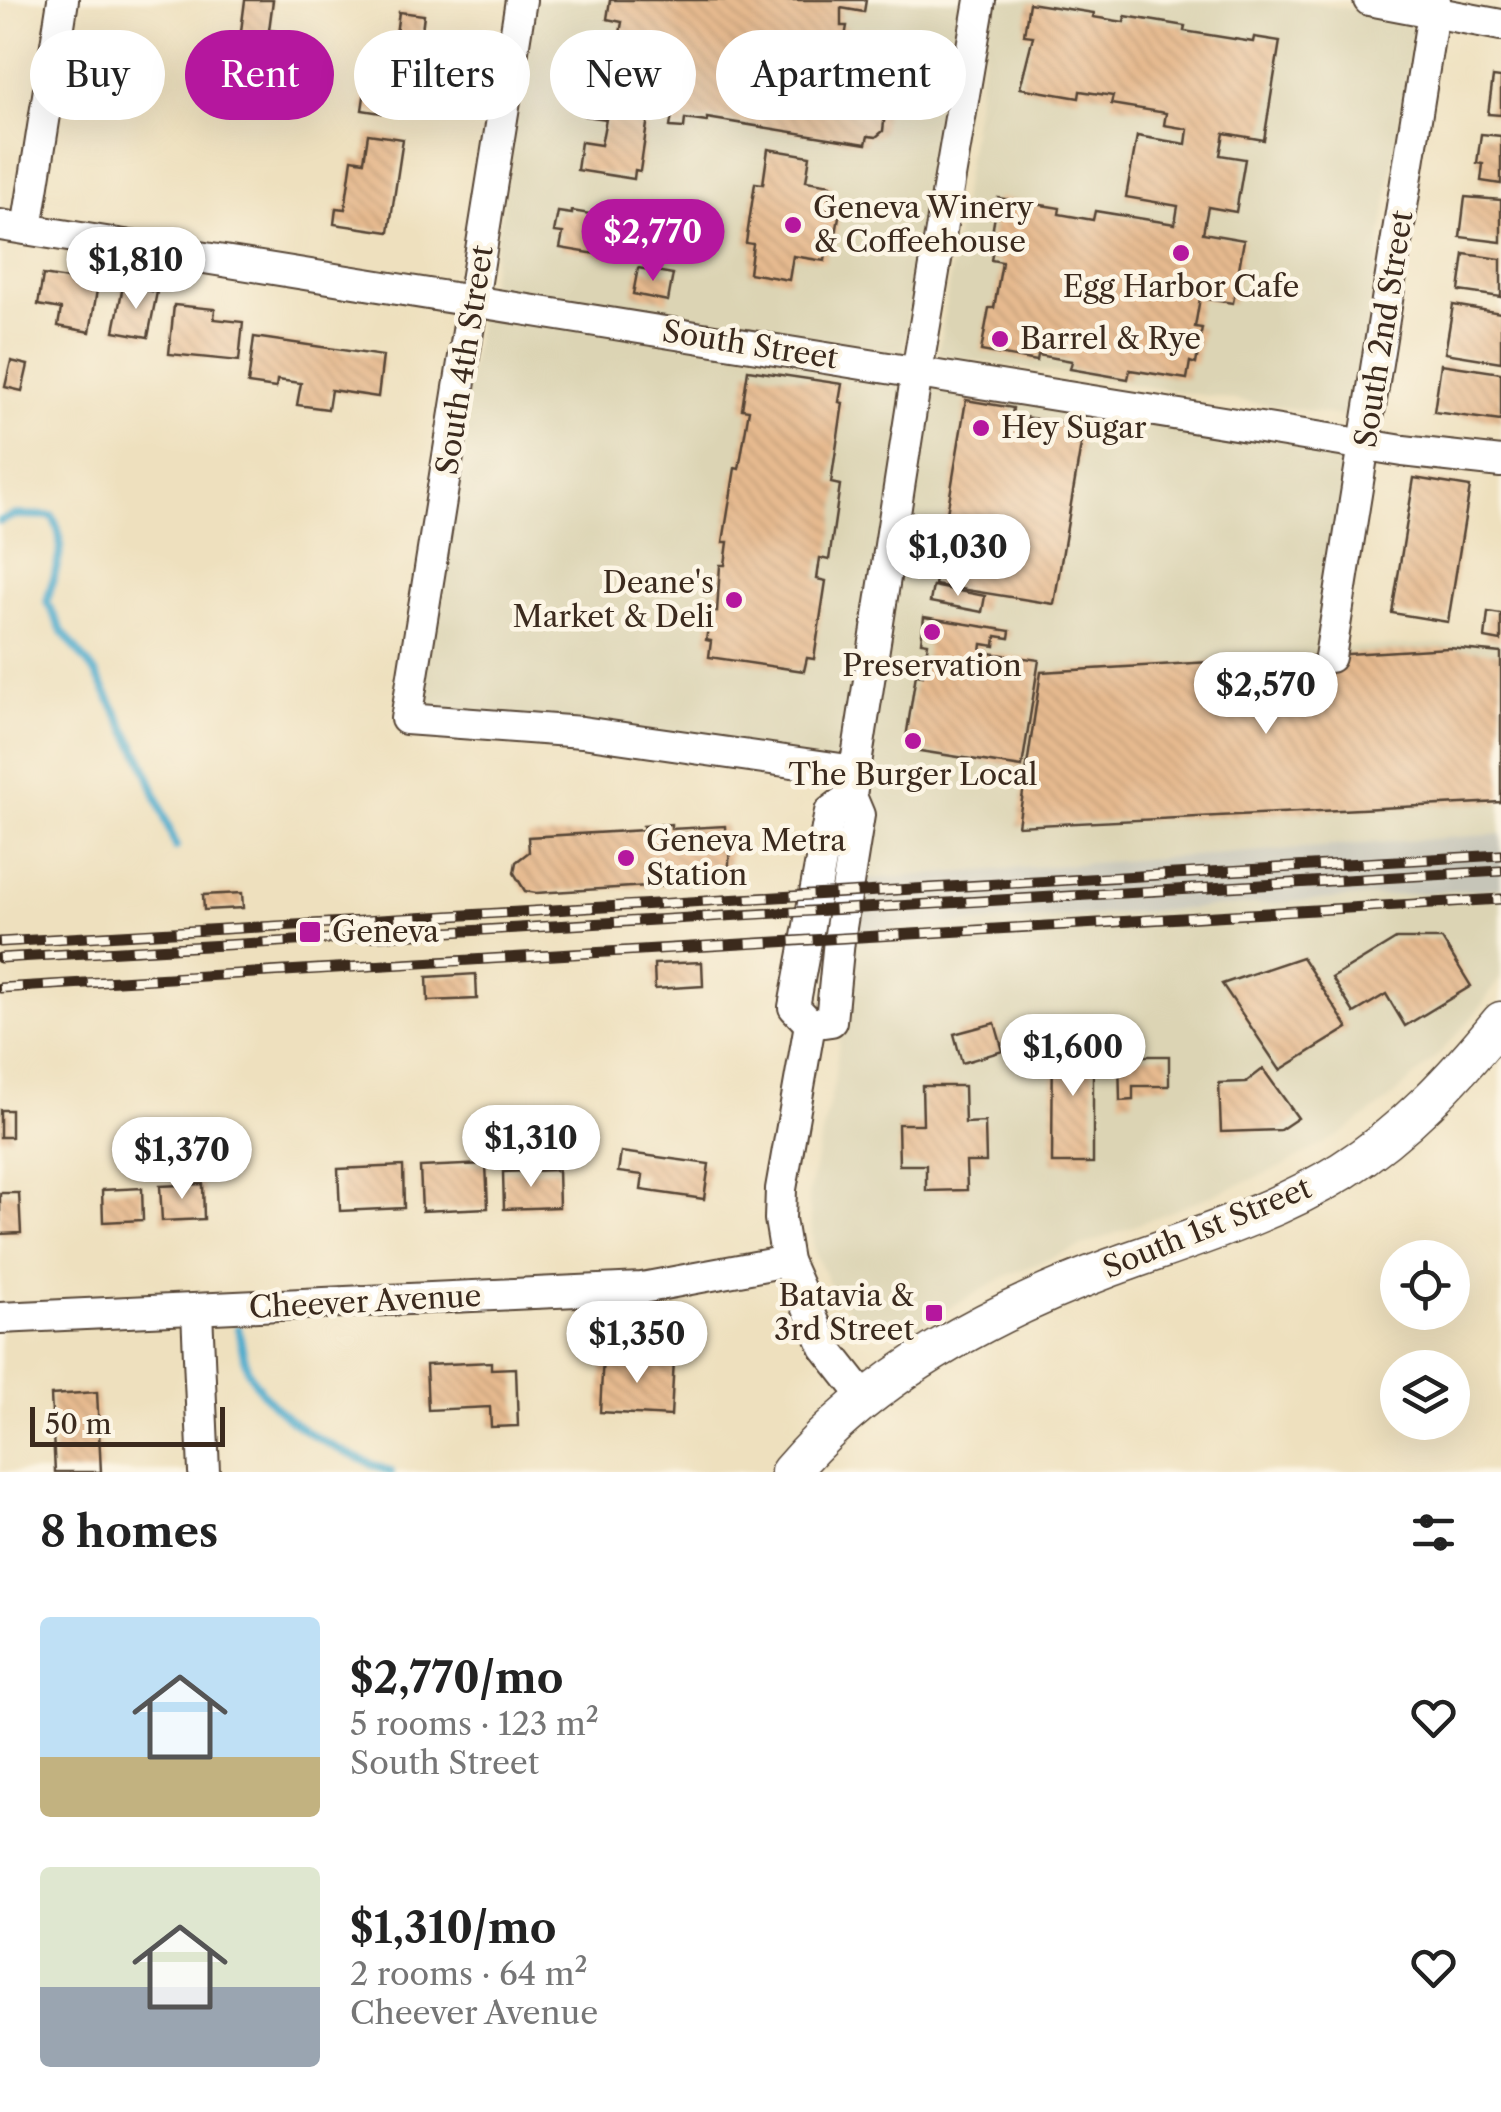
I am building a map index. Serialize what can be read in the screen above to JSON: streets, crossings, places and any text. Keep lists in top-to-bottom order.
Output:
{
  "streets": {
    "main road": ["South 1st Street"],
    "street": [
      "South 2nd Street",
      "South Street",
      "South 4th Street",
      "Cheever Avenue"
    ]
  },
  "crossings": [
    ["South 2nd Street", "South Street"],
    ["South Street", "South 4th Street"]
  ],
  "places": {
    "other": [
      "Geneva Winery & Coffeehouse",
      "Egg Harbor Cafe",
      "Barrel & Rye",
      "Hey Sugar",
      "Deane's Market & Deli",
      "Preservation",
      "The Burger Local",
      "Geneva Metra Station"
    ],
    "transit": ["Geneva", "Batavia & 3rd Street"]
  },
  "scale_bar": "50 m",
  "page": {
    "chip": [
      "Buy",
      "Rent",
      "Filters",
      "New",
      "Apartment"
    ],
    "price": [
      "$2,770",
      "$1,810",
      "$1,030",
      "$2,570",
      "$1,600",
      "$1,310",
      "$1,370",
      "$1,350"
    ],
    "scale": "50 m",
    "heading": "8 homes",
    "list": [
      {
        "name": "$2,770/mo",
        "note": "5 rooms · 123 m² · South Street"
      },
      {
        "name": "$1,310/mo",
        "note": "2 rooms · 64 m² · Cheever Avenue"
      }
    ]
  }
}
